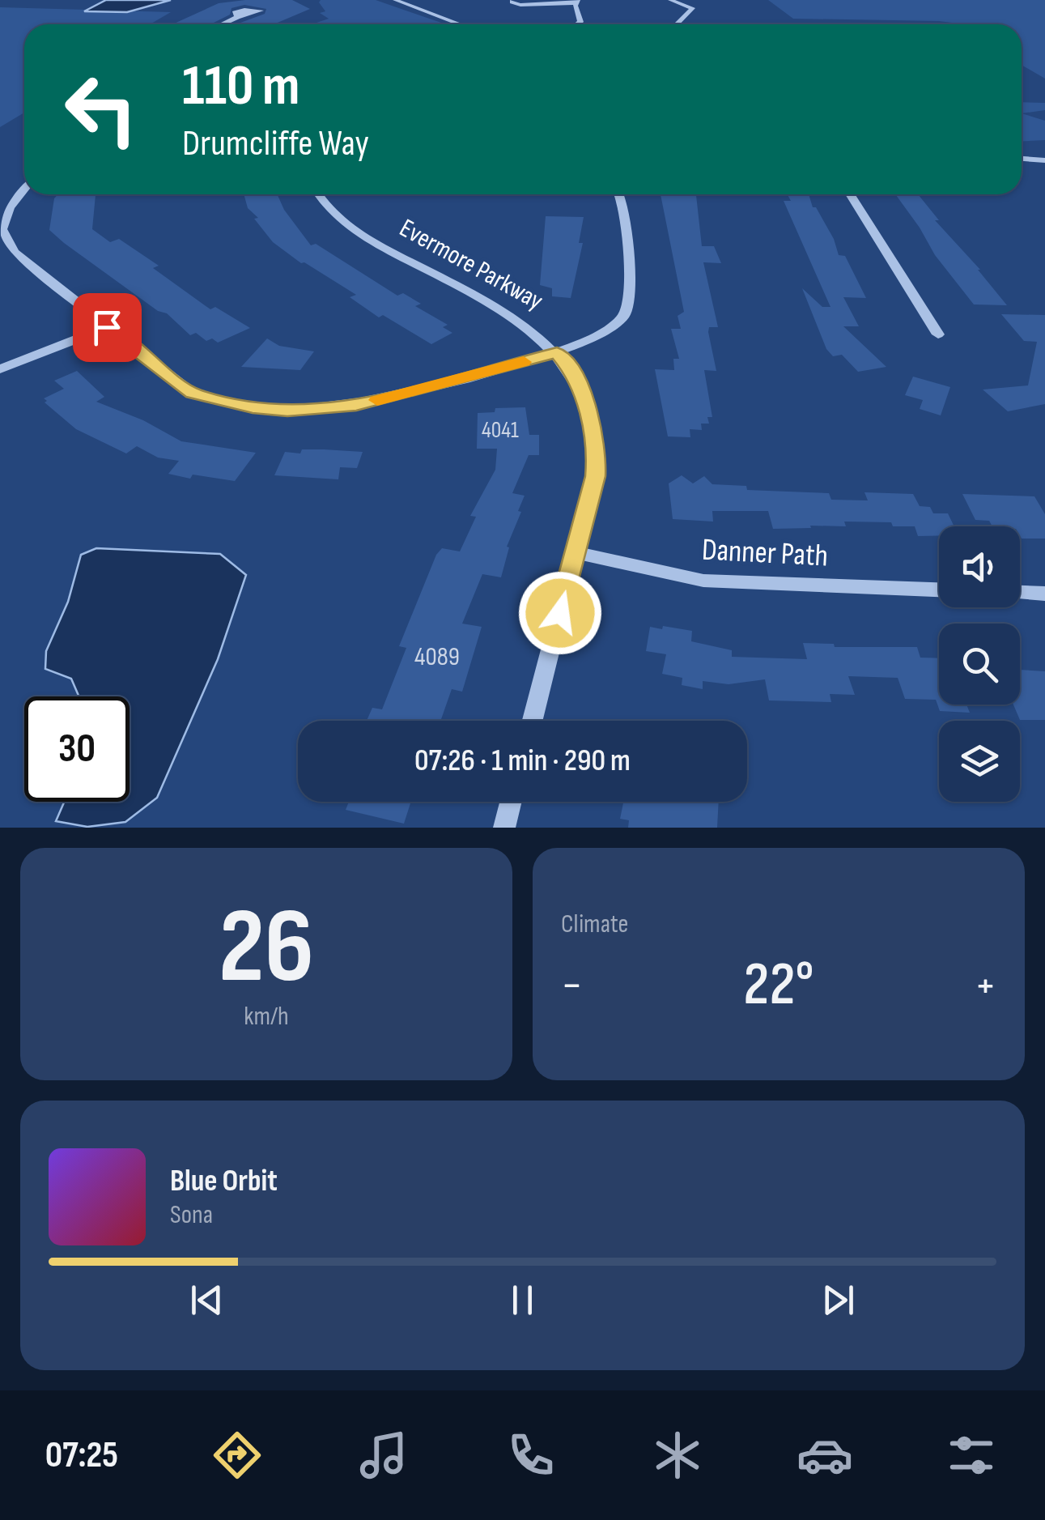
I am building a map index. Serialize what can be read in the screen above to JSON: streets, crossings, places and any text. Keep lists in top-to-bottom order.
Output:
{
  "streets": {
    "street": ["Evermore Parkway", "Danner Path"]
  },
  "crossings": [
    ["Evermore Parkway", "Danner Path"]
  ],
  "house_numbers": ["4041", "4089"],
  "page": {
    "turn": ["110 m", "Drumcliffe Way"],
    "limit": "30",
    "trip": "07:26 · 1 min · 290 m",
    "tile": [
      ["26", "km/h"],
      "Climate"
    ],
    "heat": ["−", "22°", "+"],
    "song": ["Blue Orbit", "Sona"],
    "tabs": "07:25"
  }
}
